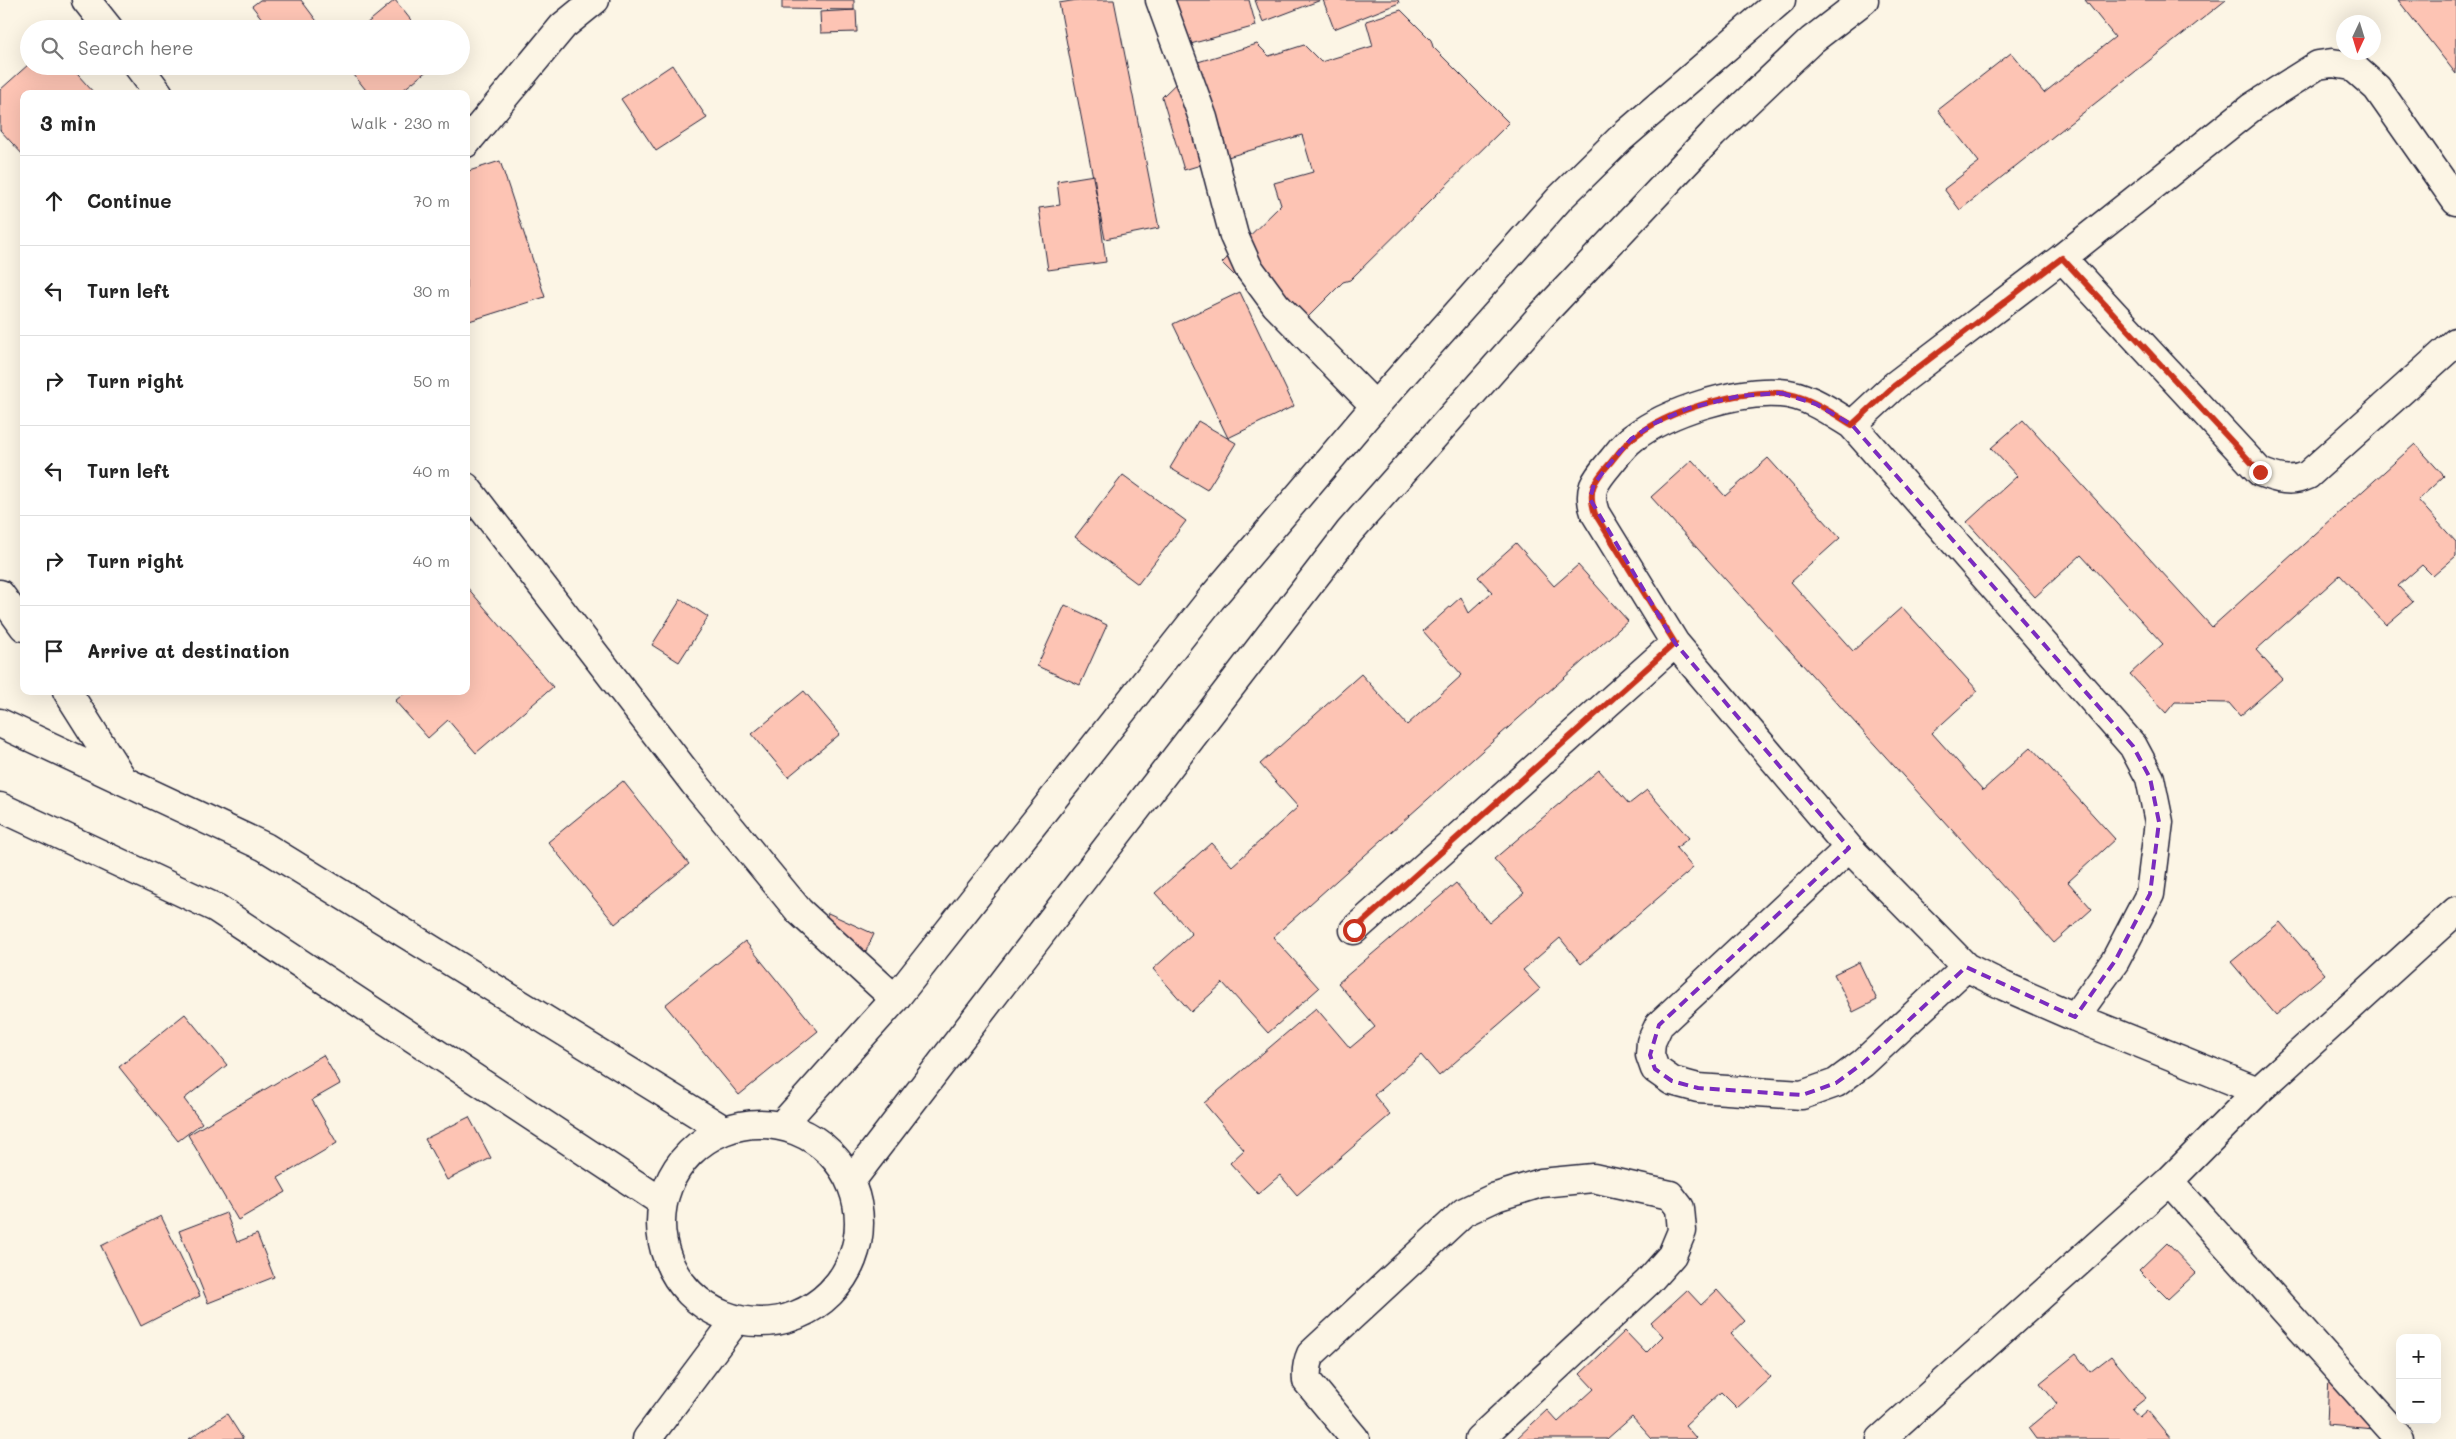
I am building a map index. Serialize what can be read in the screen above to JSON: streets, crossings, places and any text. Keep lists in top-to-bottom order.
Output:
{
  "north": "bottom",
  "page": {
    "search": "Search here",
    "heading": ["3 min", "Walk · 230 m"],
    "list": [
      ["Continue", "70 m"],
      ["Turn left", "30 m"],
      ["Turn right", "50 m"],
      ["Turn left", "40 m"],
      ["Turn right", "40 m"],
      "Arrive at destination"
    ],
    "map_buttons": ["+", "−"]
  }
}
